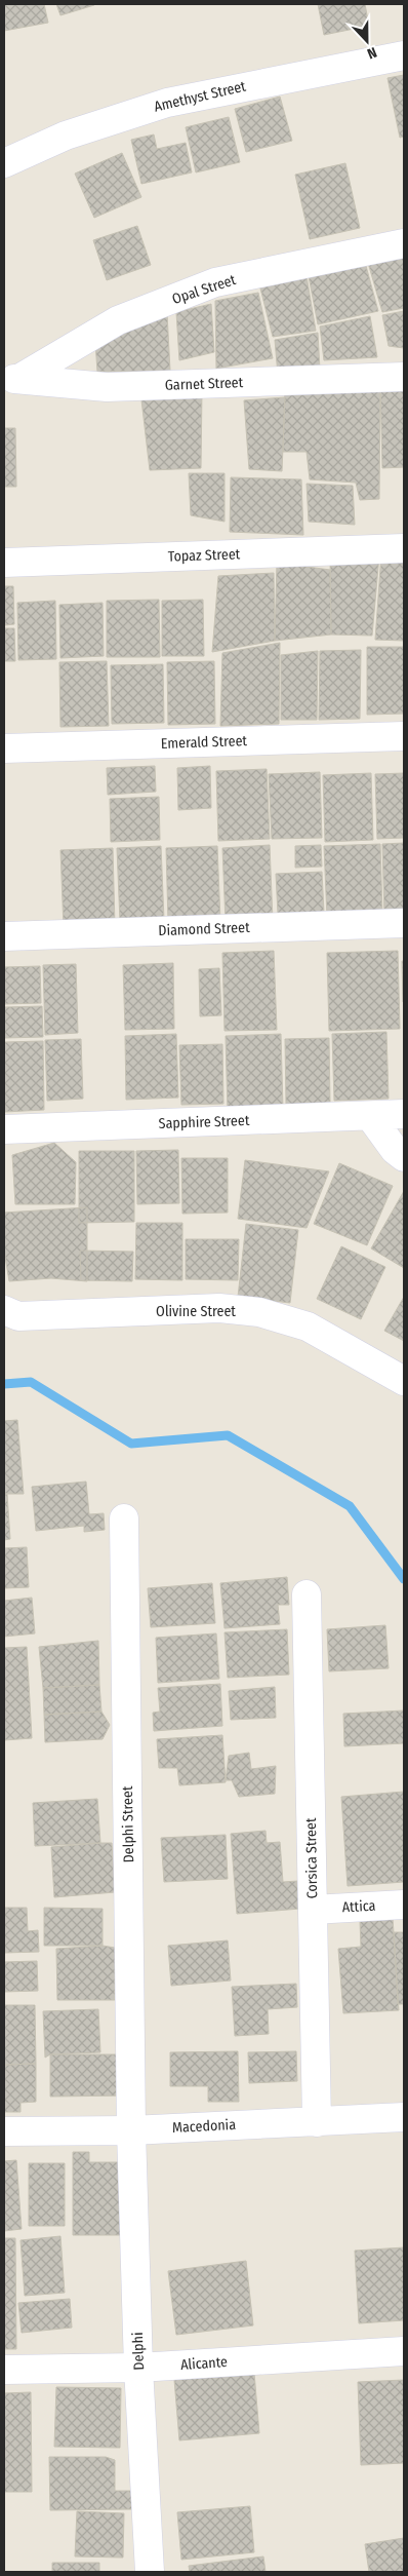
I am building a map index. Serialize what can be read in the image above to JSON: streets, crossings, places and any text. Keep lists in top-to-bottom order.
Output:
{
  "streets": {
    "street": [
      "Amethyst Street",
      "Opal Street",
      "Garnet Street",
      "Topaz Street",
      "Emerald Street",
      "Diamond Street",
      "Sapphire Street",
      "Olivine Street",
      "Delphi Street",
      "Corsica Street",
      "Attica",
      "Macedonia",
      "Delphi",
      "Alicante"
    ]
  },
  "crossings": [
    ["Opal Street", "Garnet Street"],
    ["Delphi Street", "Macedonia"],
    ["Delphi Street", "Delphi"],
    ["Corsica Street", "Attica"],
    ["Corsica Street", "Macedonia"],
    ["Macedonia", "Delphi"],
    ["Delphi", "Alicante"]
  ],
  "north": "bottom"
}
